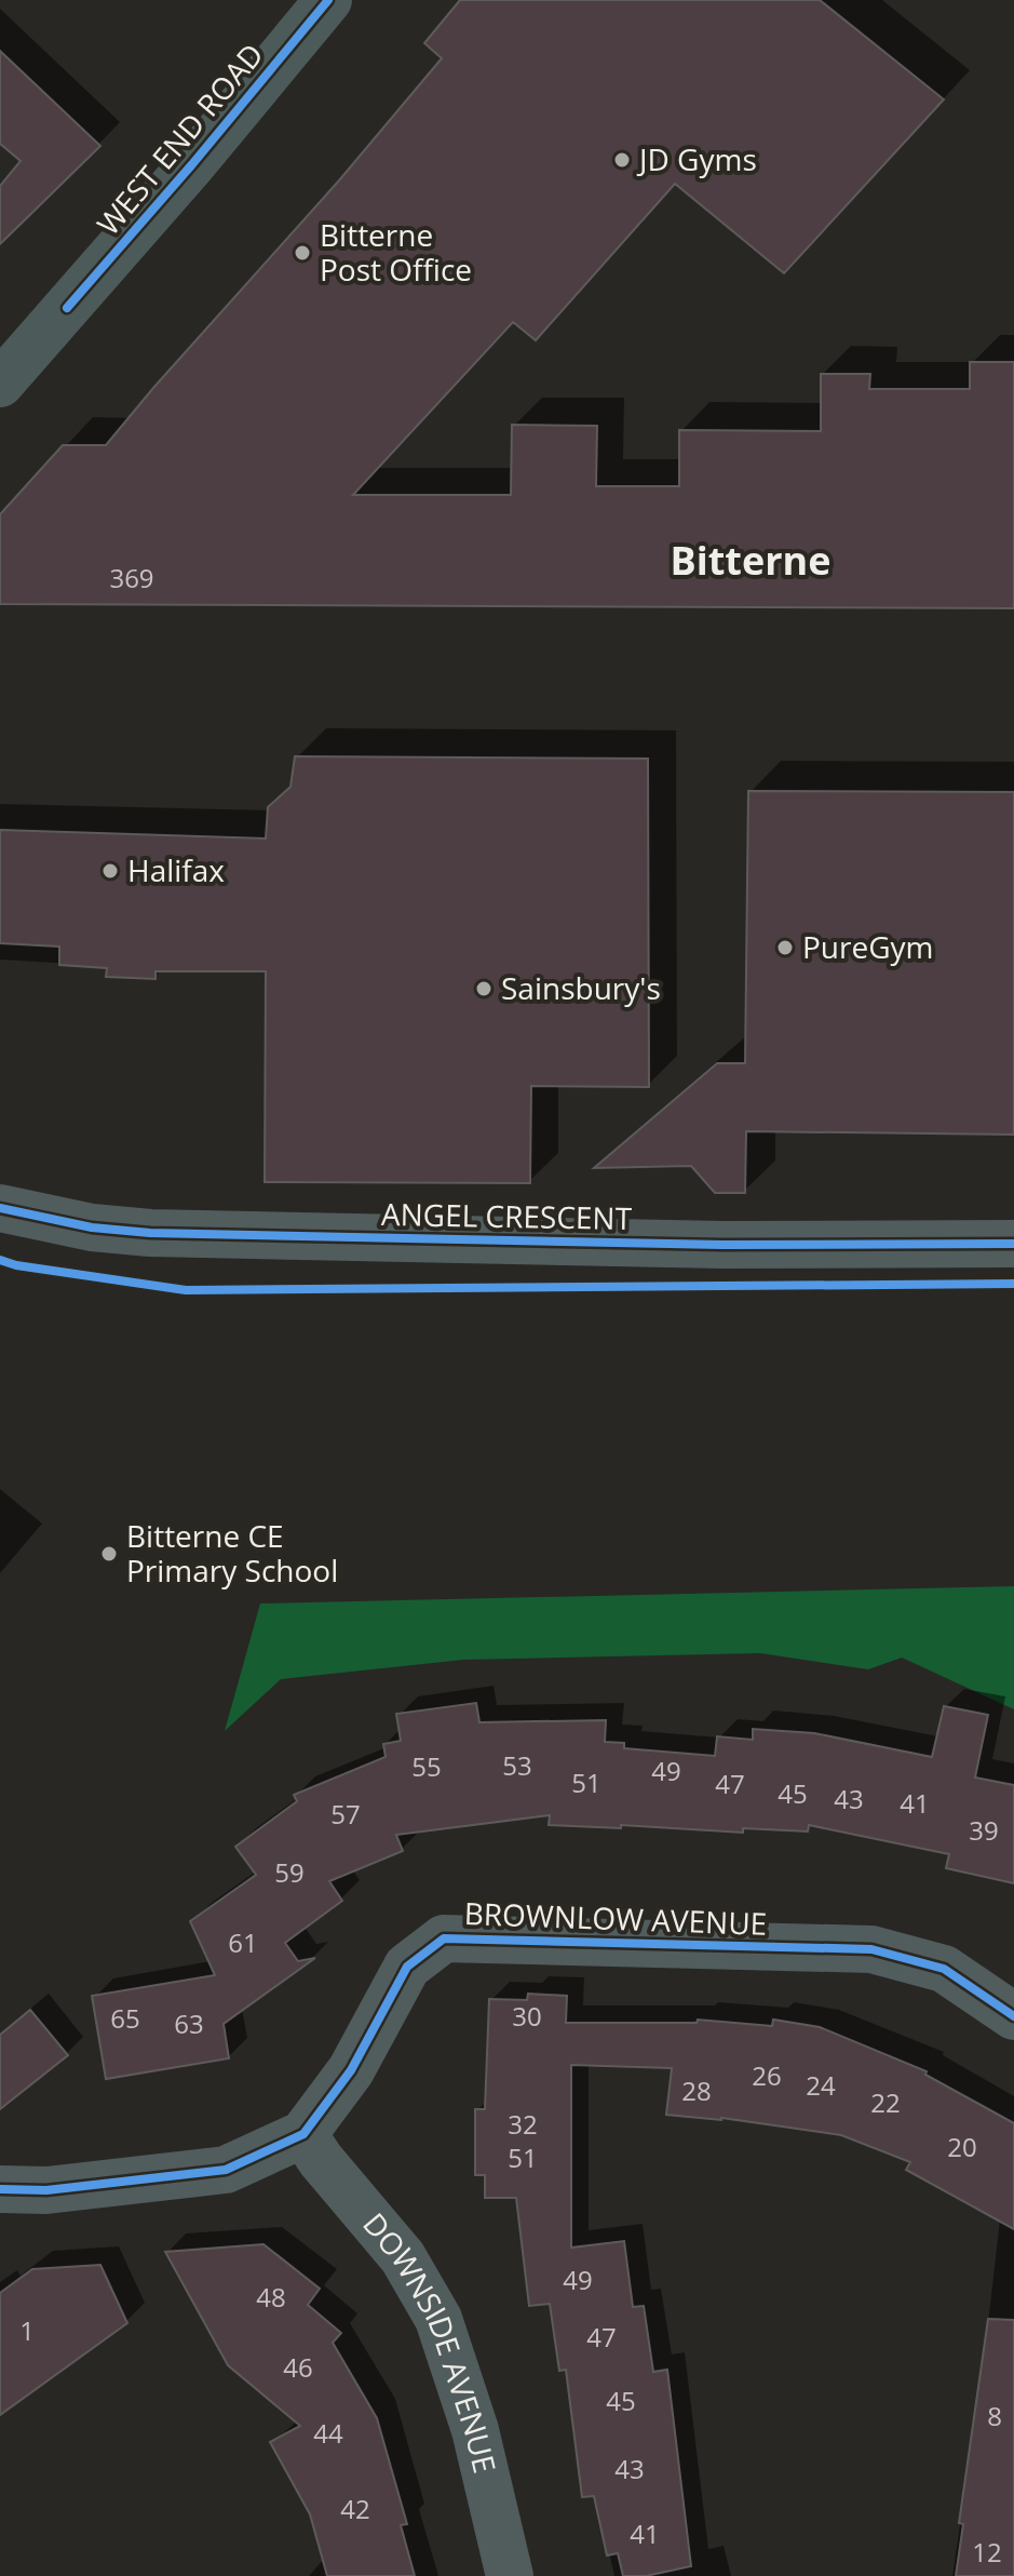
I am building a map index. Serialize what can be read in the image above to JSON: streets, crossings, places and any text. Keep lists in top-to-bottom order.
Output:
{
  "streets": {
    "street": [
      "WEST END ROAD",
      "ANGEL CRESCENT",
      "BROWNLOW AVENUE",
      "DOWNSIDE AVENUE"
    ]
  },
  "crossings": [
    ["BROWNLOW AVENUE", "DOWNSIDE AVENUE"]
  ],
  "districts": ["Bitterne"],
  "places": [
    "JD Gyms",
    "Bitterne Post Office",
    "Halifax",
    "PureGym",
    "Sainsbury's",
    "Bitterne CE Primary School"
  ],
  "house_numbers": [
    "369",
    "53",
    "55",
    "49",
    "51",
    "47",
    "45",
    "43",
    "41",
    "57",
    "39",
    "59",
    "61",
    "30",
    "65",
    "63",
    "26",
    "24",
    "28",
    "22",
    "32",
    "20",
    "51",
    "49",
    "48",
    "1",
    "47",
    "46",
    "45",
    "8",
    "44",
    "43",
    "42",
    "41",
    "12"
  ]
}
